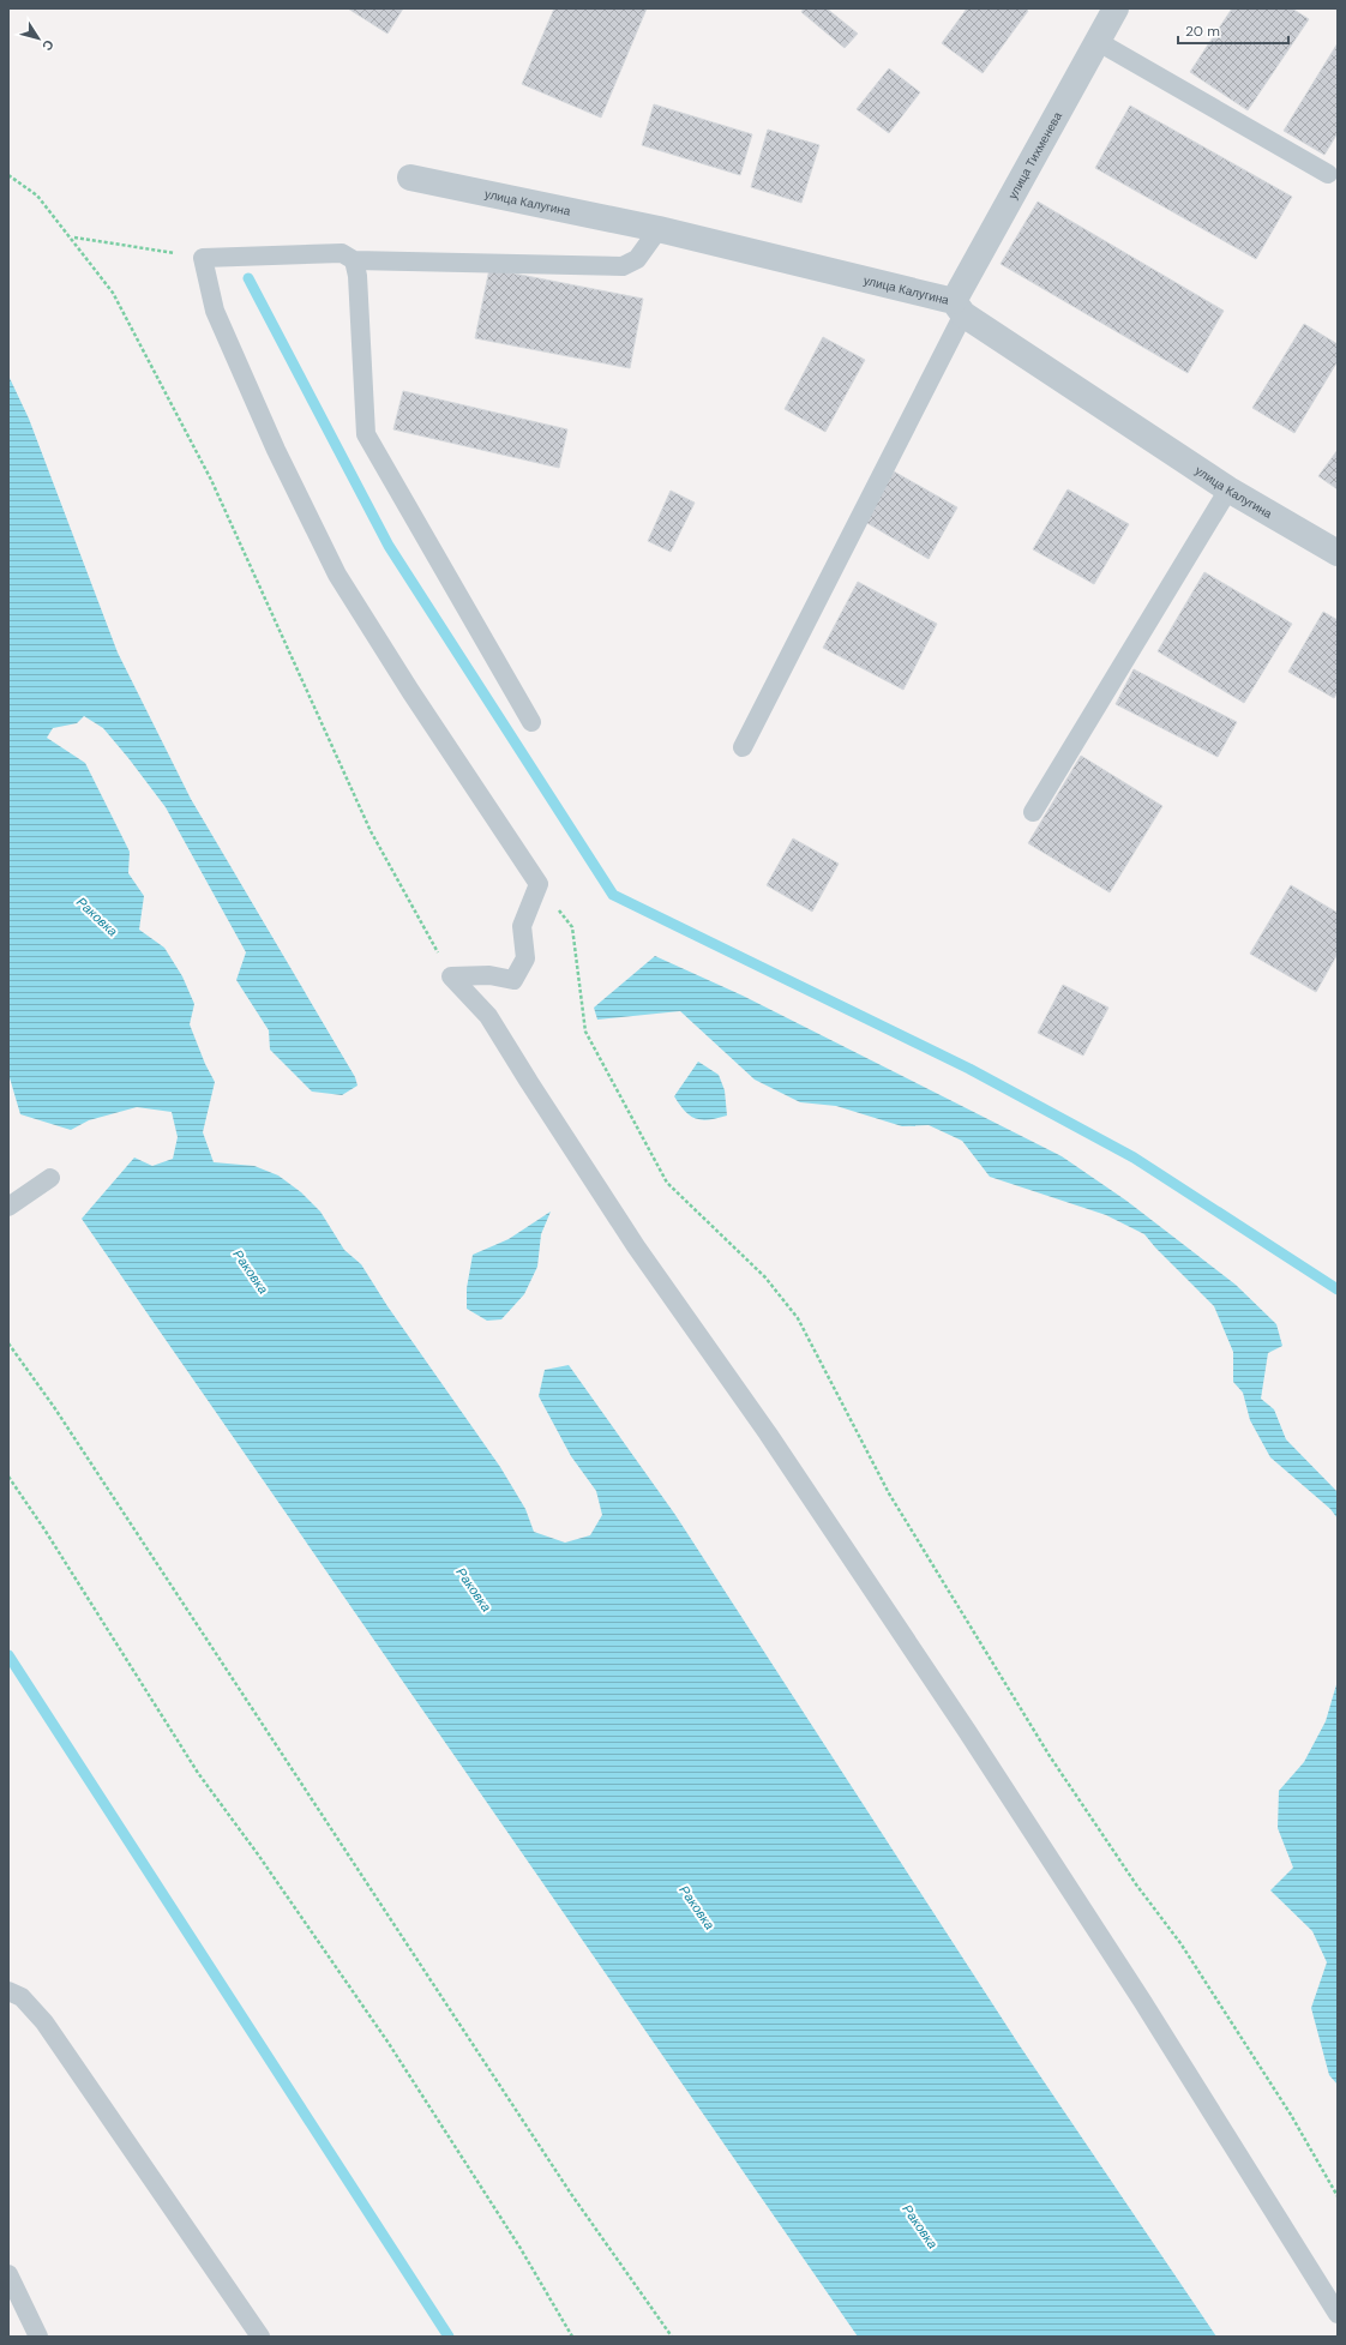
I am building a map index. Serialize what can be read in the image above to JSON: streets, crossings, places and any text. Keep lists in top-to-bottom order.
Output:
{
  "streets": {
    "street": ["улица Тихменева", "улица Калугина"]
  },
  "crossings": [
    ["улица Тихменева", "улица Калугина"]
  ],
  "water": ["Раковка"],
  "scale_bar": "20 m",
  "north": "bottom right"
}
